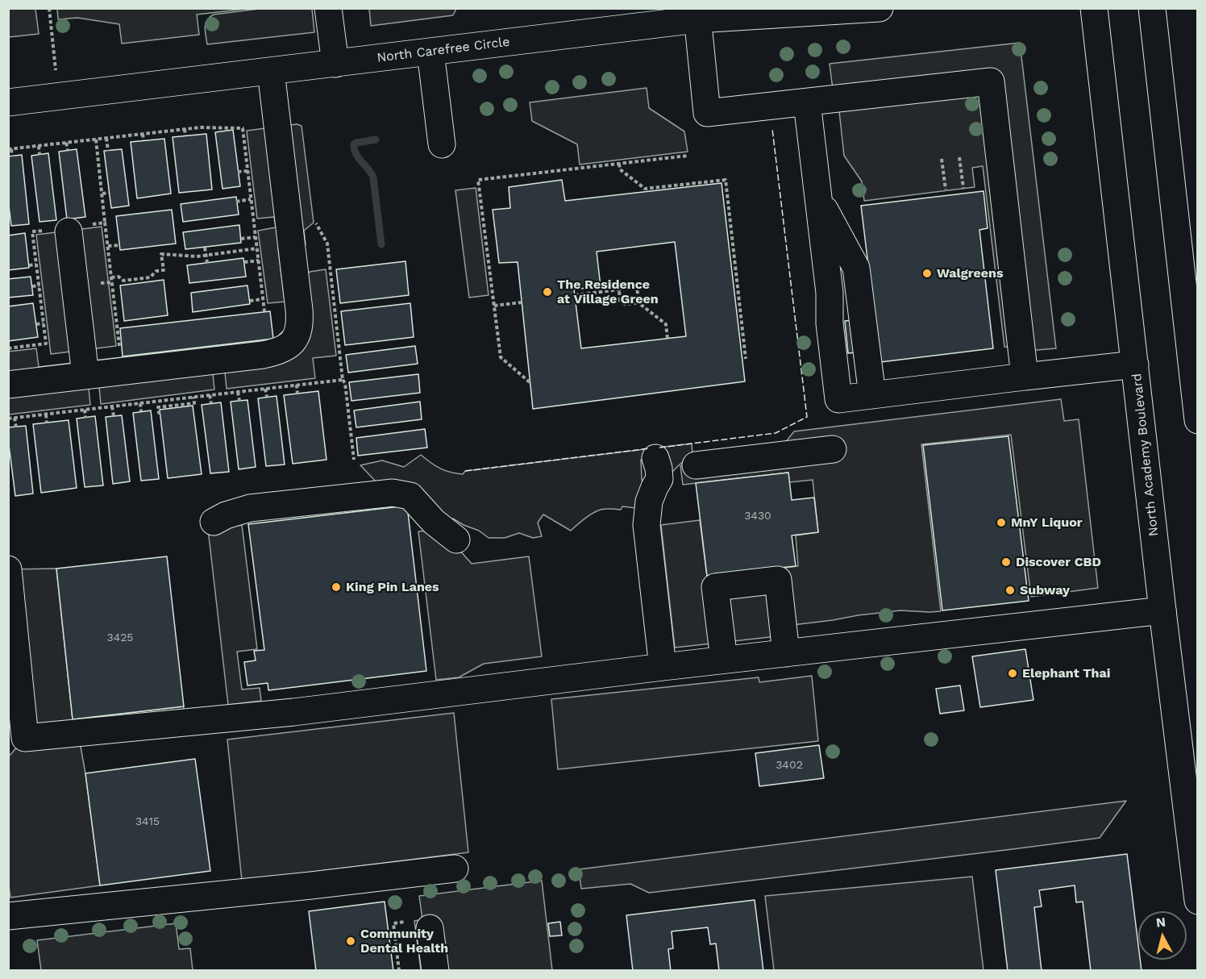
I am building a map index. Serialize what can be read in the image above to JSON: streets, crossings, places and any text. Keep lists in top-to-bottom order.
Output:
{
  "streets": {
    "main road": ["North Carefree Circle", "North Academy Boulevard"]
  },
  "places": [
    "Walgreens",
    "The Residence at Village Green",
    "MnY Liquor",
    "Discover CBD",
    "King Pin Lanes",
    "Subway",
    "Elephant Thai",
    "Community Dental Health"
  ],
  "house_numbers": [
    "3430",
    "3425",
    "3402",
    "3415"
  ],
  "north": "top"
}
